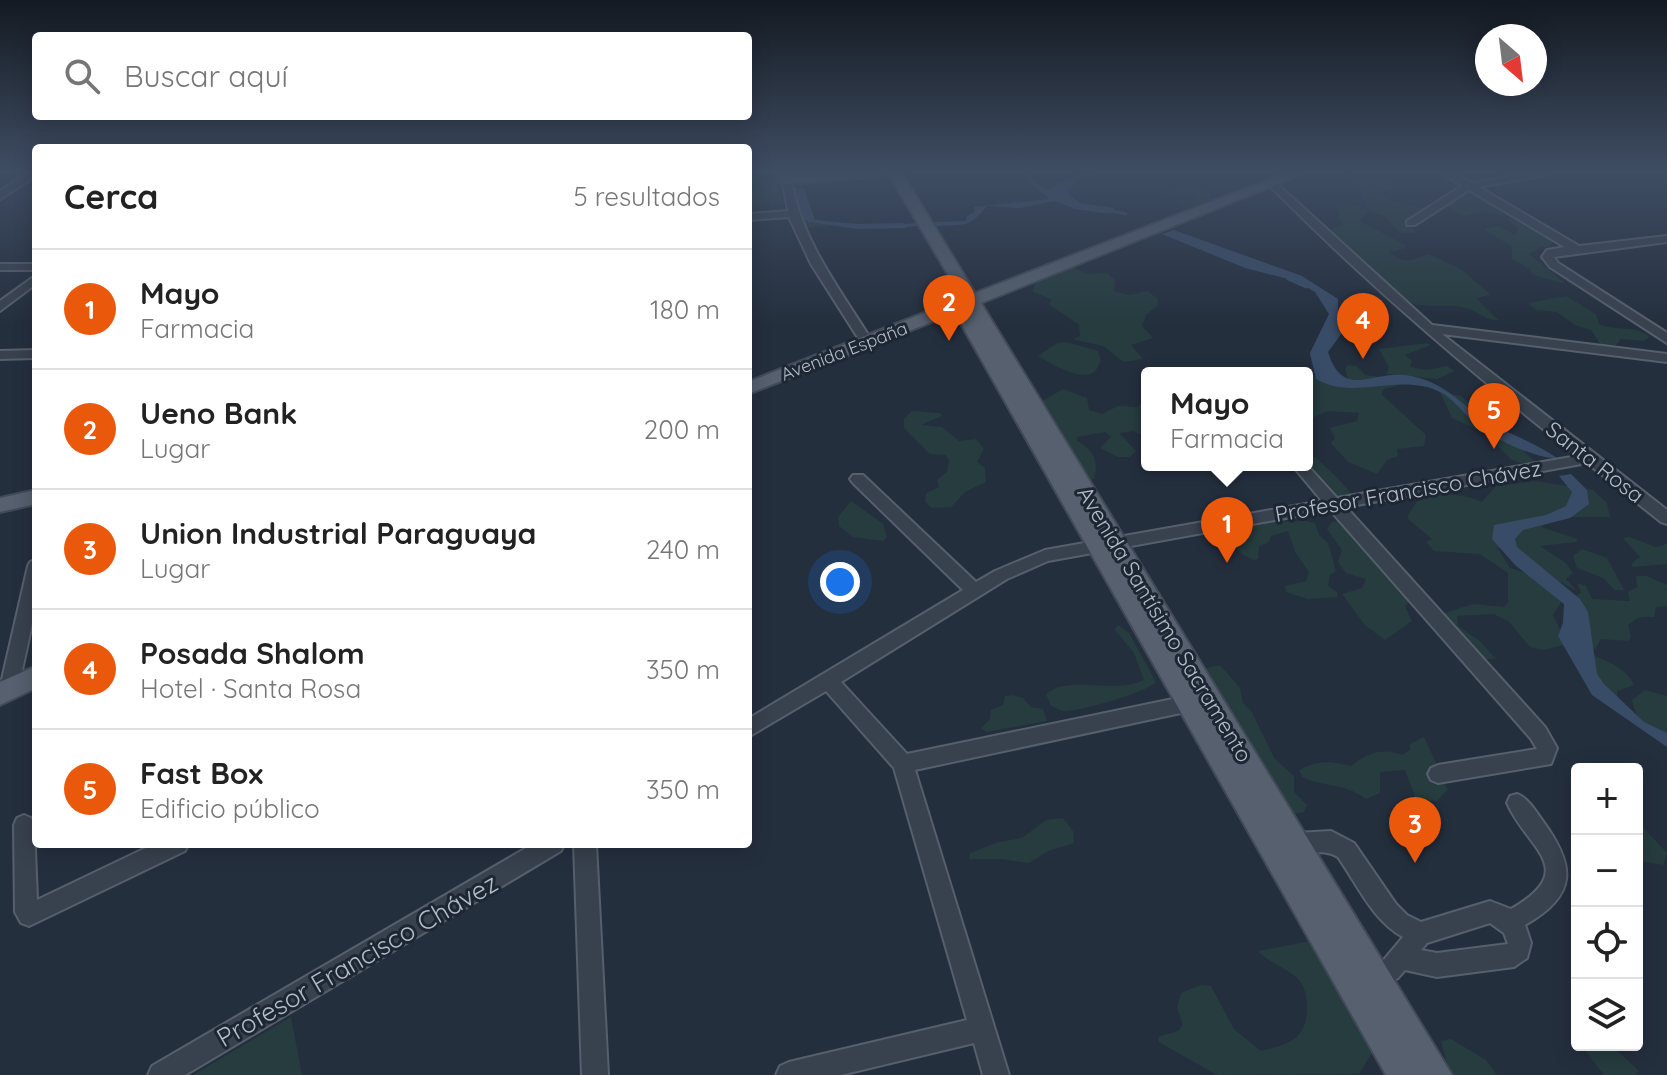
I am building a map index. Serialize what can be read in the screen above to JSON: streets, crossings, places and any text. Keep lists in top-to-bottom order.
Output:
{
  "streets": {
    "main road": ["Avenida España", "Avenida Santísimo Sacramento"],
    "street": ["Santa Rosa", "Profesor Francisco Chávez"]
  },
  "crossings": [
    ["Avenida España", "Avenida Santísimo Sacramento"],
    ["Santa Rosa", "Profesor Francisco Chávez"],
    ["Profesor Francisco Chávez", "Avenida Santísimo Sacramento"]
  ],
  "north": "bottom right",
  "page": {
    "search": "Buscar aquí",
    "heading": ["Cerca", "5 resultados"],
    "list": [
      {
        "mark": "1",
        "name": "Mayo",
        "note": "Farmacia",
        "value": "180 m"
      },
      {
        "mark": "2",
        "name": "Ueno Bank",
        "note": "Lugar",
        "value": "200 m"
      },
      {
        "mark": "3",
        "name": "Union Industrial Paraguaya",
        "note": "Lugar",
        "value": "240 m"
      },
      {
        "mark": "4",
        "name": "Posada Shalom",
        "note": "Hotel · Santa Rosa",
        "value": "350 m"
      },
      {
        "mark": "5",
        "name": "Fast Box",
        "note": "Edificio público",
        "value": "350 m"
      }
    ],
    "pins": [
      "2",
      "4",
      "5",
      "1",
      "3"
    ],
    "popup": ["Mayo", "Farmacia"],
    "map_buttons": ["+", "−"]
  }
}
